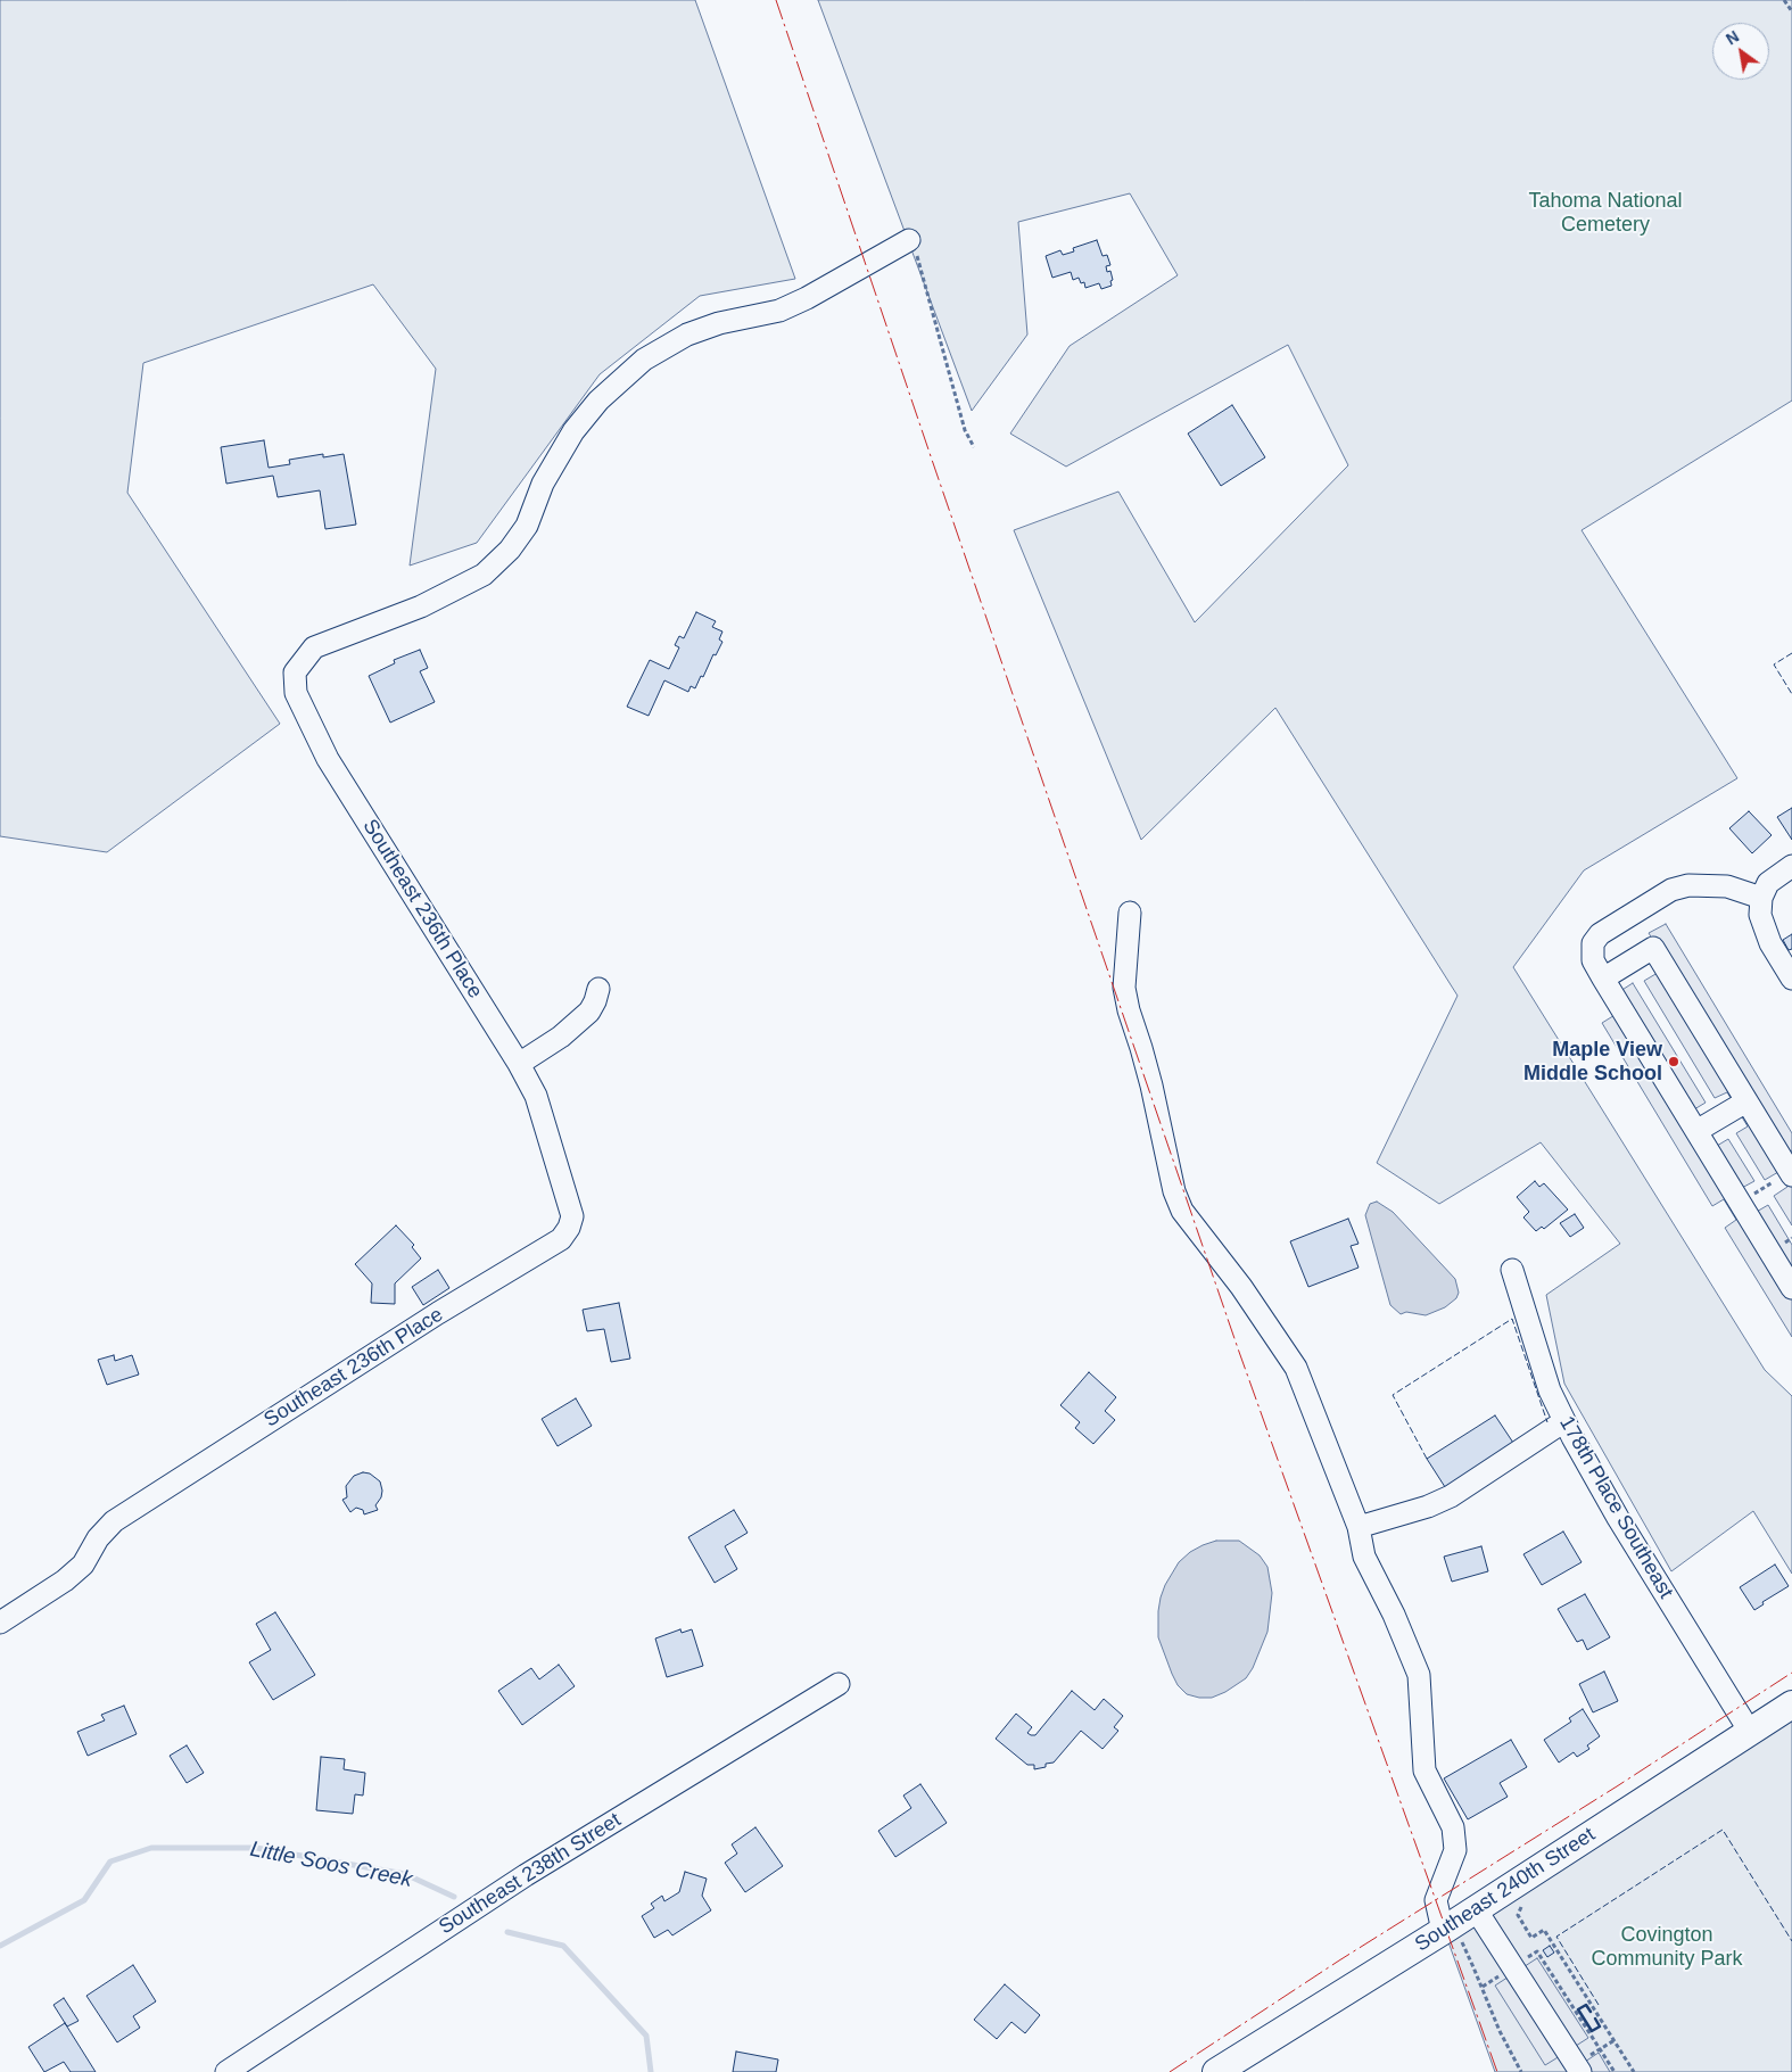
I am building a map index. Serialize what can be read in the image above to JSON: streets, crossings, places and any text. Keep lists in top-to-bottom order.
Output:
{
  "streets": {
    "main road": ["Southeast 240th Street"],
    "street": ["Southeast 236th Place", "178th Place Southeast", "Southeast 238th Street"]
  },
  "crossings": [
    ["178th Place Southeast", "Southeast 240th Street"]
  ],
  "water": ["Little Soos Creek"],
  "parks": ["Tahoma National Cemetery", "Covington Community Park"],
  "places": ["Maple View Middle School"],
  "north": "top left"
}
